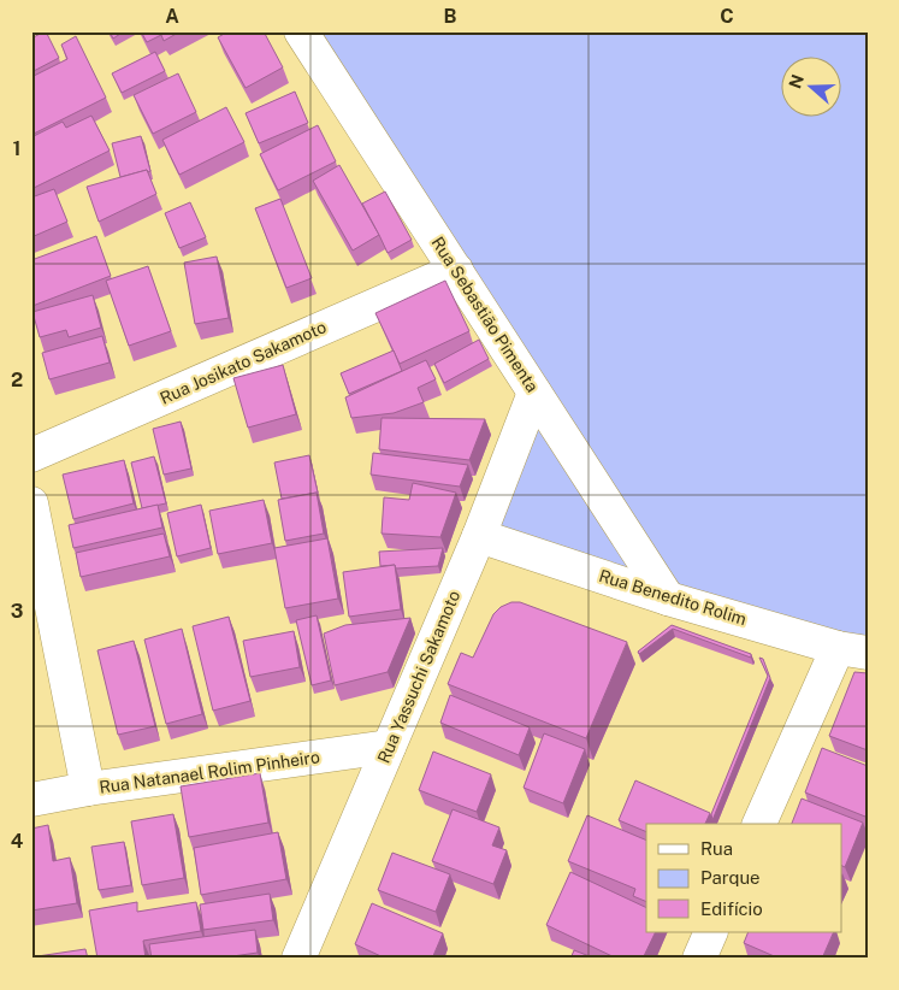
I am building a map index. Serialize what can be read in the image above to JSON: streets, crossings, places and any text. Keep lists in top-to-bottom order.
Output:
{
  "streets": {
    "street": [
      "Rua Sebastião Pimenta",
      "Rua Josikato Sakamoto",
      "Rua Benedito Rolim",
      "Rua Yassuchi Sakamoto",
      "Rua Natanael Rolim Pinheiro"
    ]
  },
  "crossings": [
    ["Rua Sebastião Pimenta", "Rua Josikato Sakamoto"],
    ["Rua Sebastião Pimenta", "Rua Benedito Rolim"],
    ["Rua Sebastião Pimenta", "Rua Yassuchi Sakamoto"],
    ["Rua Benedito Rolim", "Rua Yassuchi Sakamoto"],
    ["Rua Yassuchi Sakamoto", "Rua Natanael Rolim Pinheiro"]
  ],
  "legend": ["Rua", "Parque", "Edifício"],
  "north": "left",
  "grid": {
    "columns": ["A", "B", "C"],
    "rows": [
      "1",
      "2",
      "3",
      "4"
    ]
  }
}
